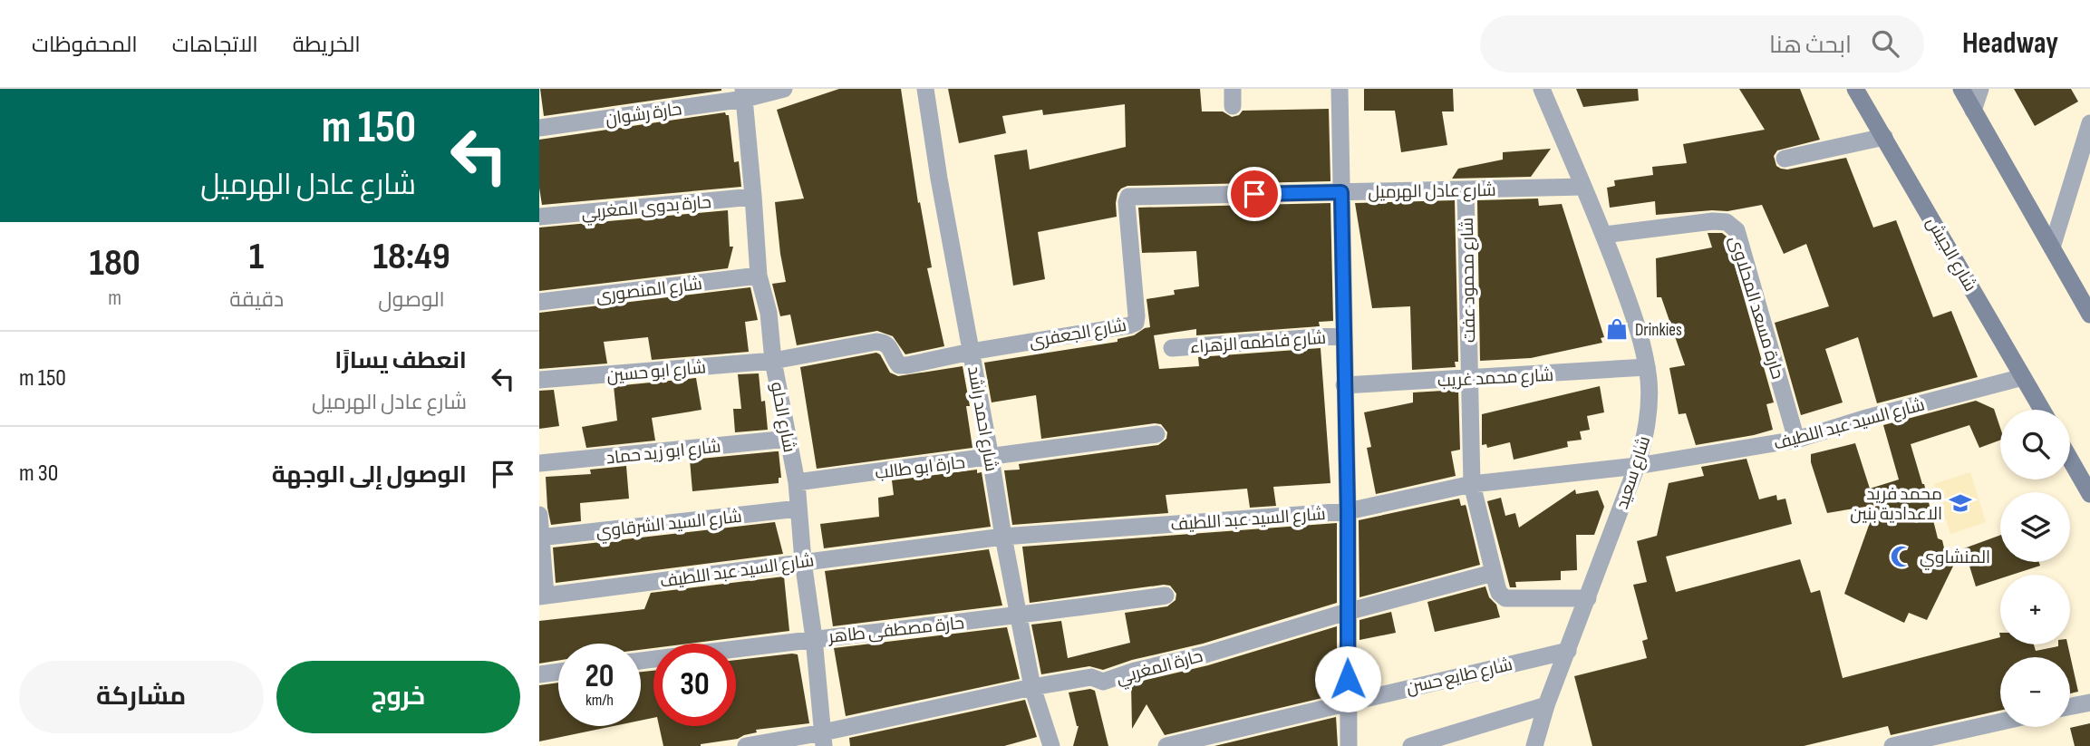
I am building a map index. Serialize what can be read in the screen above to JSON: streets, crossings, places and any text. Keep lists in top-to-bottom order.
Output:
{
  "streets": {
    "main road": ["شارع الجيش"],
    "street": [
      "حارة رشوان",
      "شارع عادل الهرميل",
      "حارة بدوى المغربي",
      "شارع محمود عفت",
      "شارع المنصورى",
      "حارة مسعد المحلاوى",
      "شارع الجعفرى",
      "شارع فاطمه الزهراء",
      "شارع ابو حسين",
      "شارع محمد غريب",
      "شارع الحلو",
      "شارع احمد راشد",
      "شارع السيد عبد اللطيف",
      "شارع ابو زيد حماد",
      "حارة ابو طالب",
      "شارع سعيد",
      "شارع السيد الشرقاوي",
      "حارة مصطفى طاهر",
      "حارة المغربي",
      "شارع طايع حسن"
    ]
  },
  "crossings": [
    ["حارة رشوان", "شارع الحلو"],
    ["شارع عادل الهرميل", "شارع محمود عفت"],
    ["شارع عادل الهرميل", "شارع الجعفرى"],
    ["شارع عادل الهرميل", "شارع سعيد"],
    ["حارة بدوى المغربي", "شارع الحلو"],
    ["شارع الجيش", "شارع السيد عبد اللطيف"],
    ["شارع محمود عفت", "شارع محمد غريب"],
    ["شارع محمود عفت", "شارع السيد عبد اللطيف"],
    ["شارع محمود عفت", "شارع سعيد"],
    ["شارع محمود عفت", "حارة المغربي"],
    ["شارع المنصورى", "شارع الحلو"],
    ["حارة مسعد المحلاوى", "شارع السيد عبد اللطيف"],
    ["حارة مسعد المحلاوى", "شارع سعيد"],
    ["شارع الجعفرى", "شارع ابو حسين"],
    ["شارع الجعفرى", "شارع احمد راشد"],
    ["شارع ابو حسين", "شارع الحلو"],
    ["شارع ابو حسين", "شارع احمد راشد"],
    ["شارع محمد غريب", "شارع سعيد"],
    ["شارع الحلو", "شارع السيد عبد اللطيف"],
    ["شارع الحلو", "شارع ابو زيد حماد"],
    ["شارع الحلو", "حارة ابو طالب"],
    ["شارع الحلو", "شارع السيد الشرقاوي"],
    ["شارع الحلو", "حارة مصطفى طاهر"],
    ["شارع الحلو", "حارة المغربي"],
    ["شارع احمد راشد", "شارع السيد عبد اللطيف"],
    ["شارع احمد راشد", "حارة ابو طالب"],
    ["شارع احمد راشد", "حارة مصطفى طاهر"],
    ["شارع احمد راشد", "حارة المغربي"],
    ["شارع السيد عبد اللطيف", "شارع سعيد"],
    ["شارع سعيد", "شارع طايع حسن"]
  ],
  "places": {
    "shop": ["Drinkies"],
    "school or university": ["محمد فريد الاعدادية بنين"],
    "mosque": ["المنشاوي"]
  },
  "page": {
    "header": "Headway",
    "search": "ابحث هنا",
    "nav": ["الخريطة", "الاتجاهات", "المحفوظات"],
    "turn": ["150 m", "شارع عادل الهرميل"],
    "eta": [
      "18:49",
      "الوصول",
      "1",
      "دقيقة",
      "180",
      "m"
    ],
    "list": [
      {
        "name": "انعطف يسارًا",
        "note": "شارع عادل الهرميل",
        "value": "150 m"
      },
      {
        "name": "الوصول إلى الوجهة",
        "value": "30 m"
      }
    ],
    "map_buttons": ["+", "−"],
    "speed": "20 km/h",
    "limit": "30",
    "buttons": ["خروج", "مشاركة"]
  }
}
